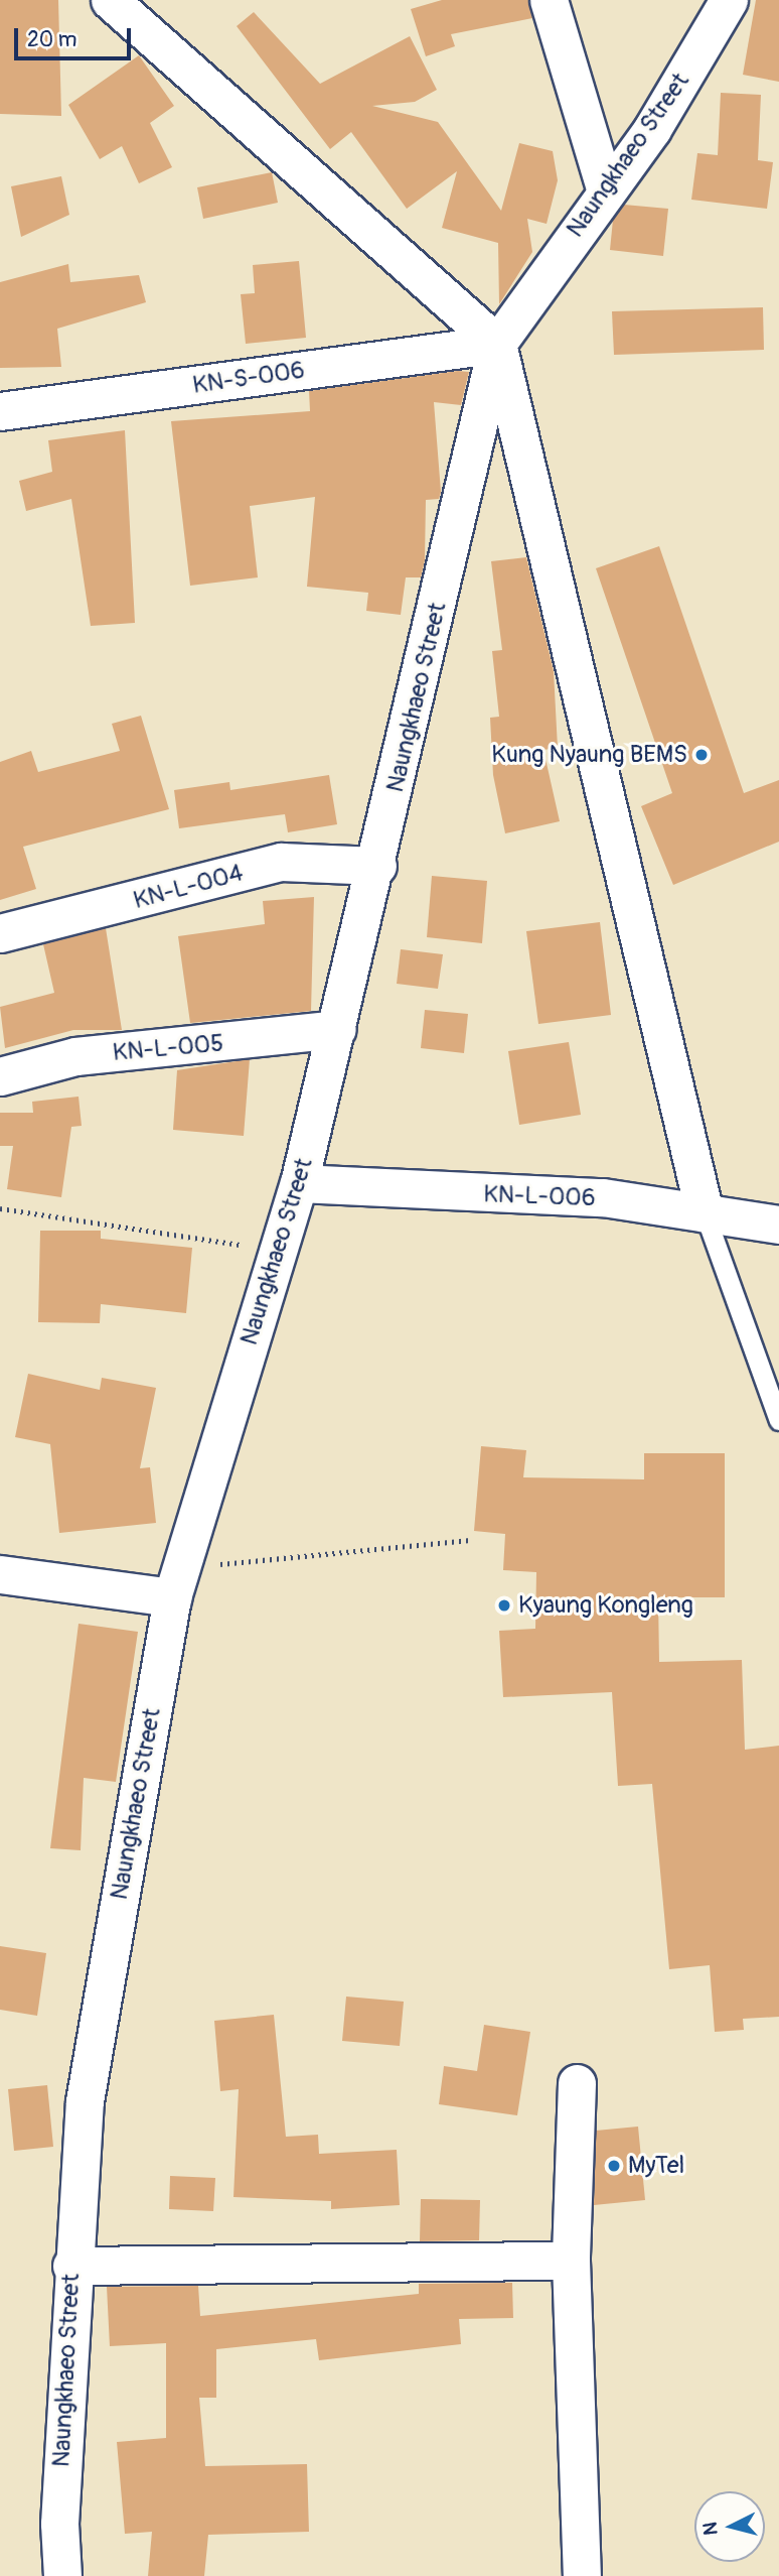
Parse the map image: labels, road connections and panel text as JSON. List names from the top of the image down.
{
  "streets": {
    "street": [
      "Naungkhaeo Street",
      "KN-S-006",
      "KN-L-004",
      "KN-L-005",
      "KN-L-006"
    ]
  },
  "crossings": [
    ["Naungkhaeo Street", "KN-S-006"],
    ["Naungkhaeo Street", "KN-L-004"],
    ["Naungkhaeo Street", "KN-L-005"],
    ["Naungkhaeo Street", "KN-L-006"]
  ],
  "places": ["Kung Nyaung BEMS", "Kyaung Kongleng", "MyTel"],
  "scale_bar": "20 m",
  "north": "left"
}
